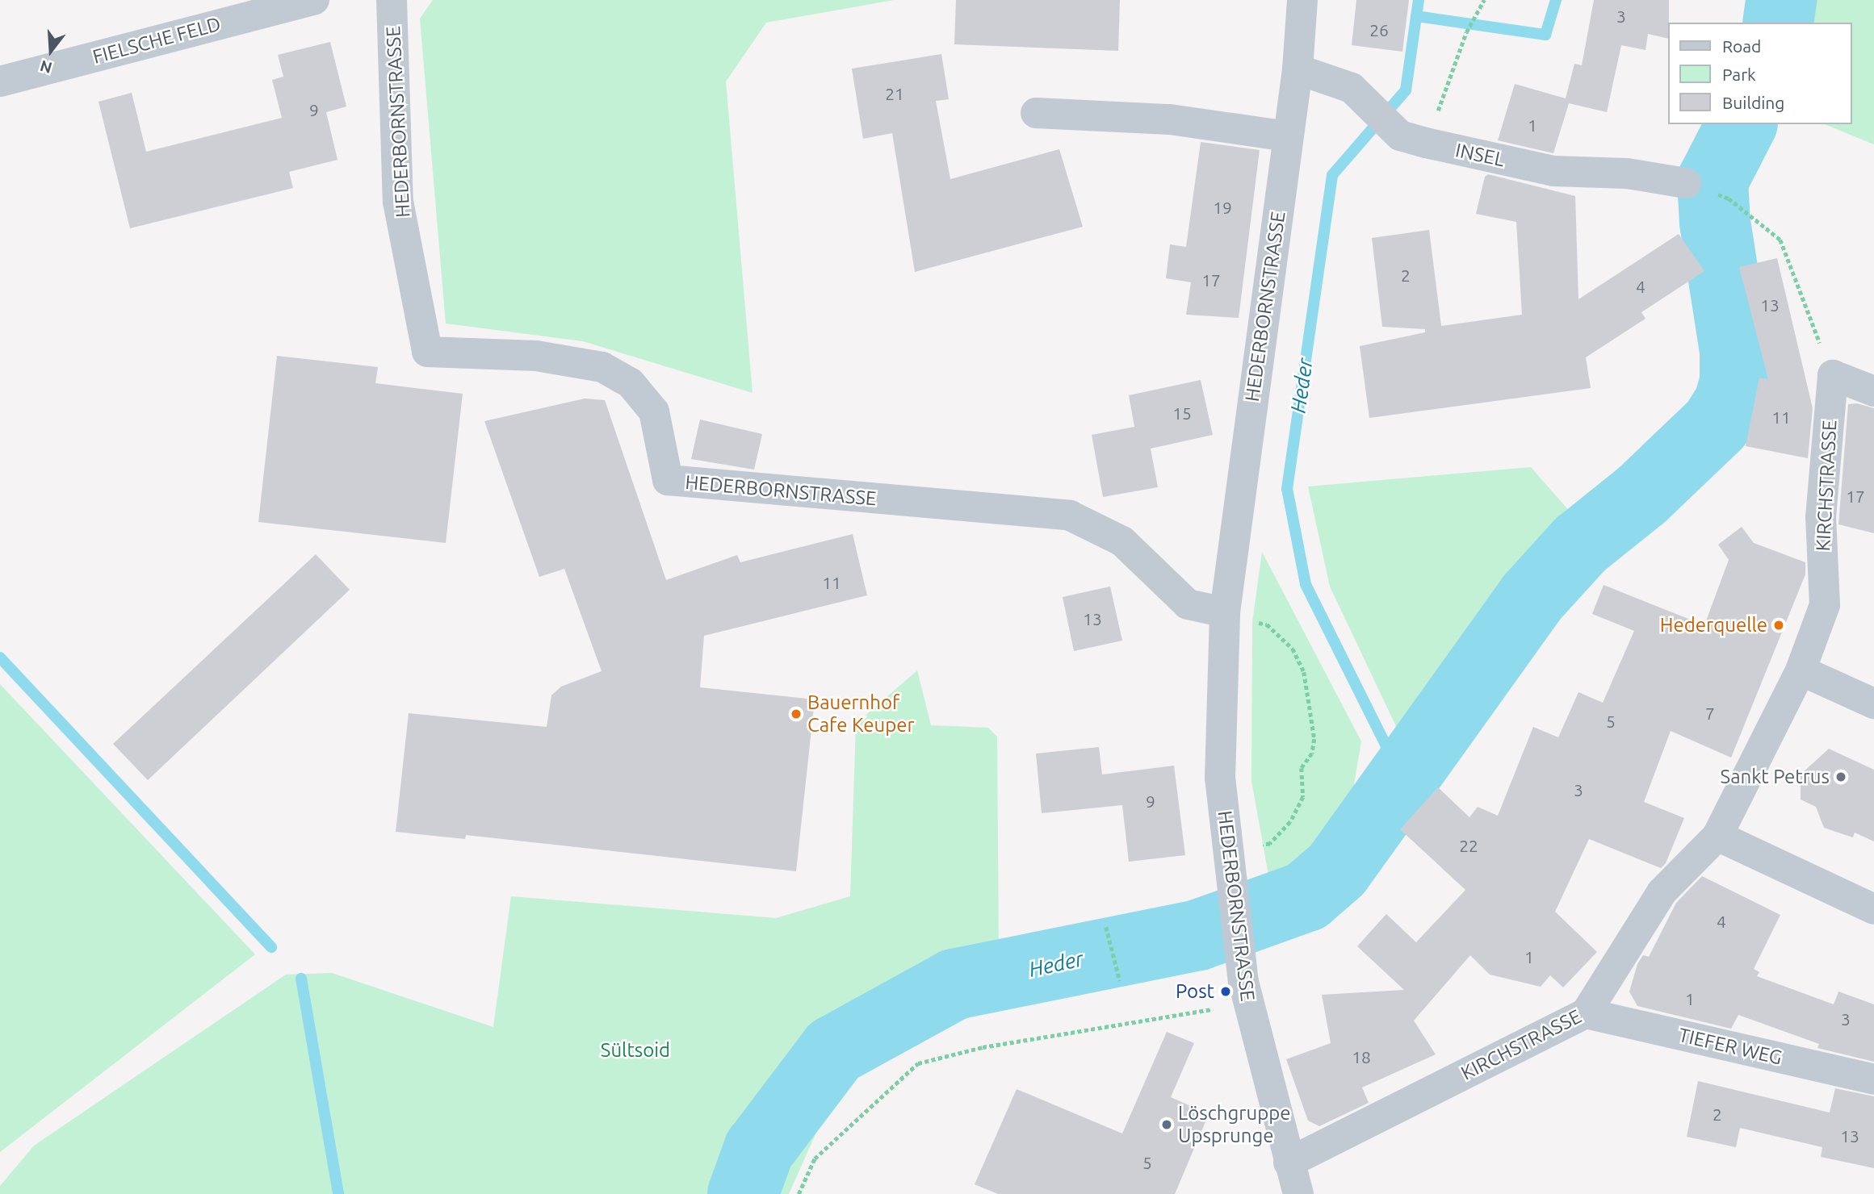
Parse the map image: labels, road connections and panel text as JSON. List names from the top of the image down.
{
  "streets": {
    "street": [
      "FIELSCHE FELD",
      "HEDERBORNSTRASSE",
      "INSEL",
      "KIRCHSTRASSE",
      "TIEFER WEG"
    ]
  },
  "crossings": [
    ["HEDERBORNSTRASSE", "KIRCHSTRASSE"],
    ["KIRCHSTRASSE", "TIEFER WEG"]
  ],
  "water": ["Heder"],
  "parks": ["Sültsoid"],
  "places": [
    "Hederquelle",
    "Bauernhof Cafe Keuper",
    "Sankt Petrus",
    "Post",
    "Löschgruppe Upsprunge"
  ],
  "house_numbers": [
    "3",
    "26",
    "21",
    "9",
    "1",
    "19",
    "2",
    "17",
    "4",
    "13",
    "15",
    "11",
    "17",
    "11",
    "13",
    "7",
    "5",
    "3",
    "9",
    "22",
    "4",
    "1",
    "1",
    "3",
    "18",
    "2",
    "13",
    "5"
  ],
  "legend": ["Road", "Park", "Building"],
  "north": "bottom"
}
